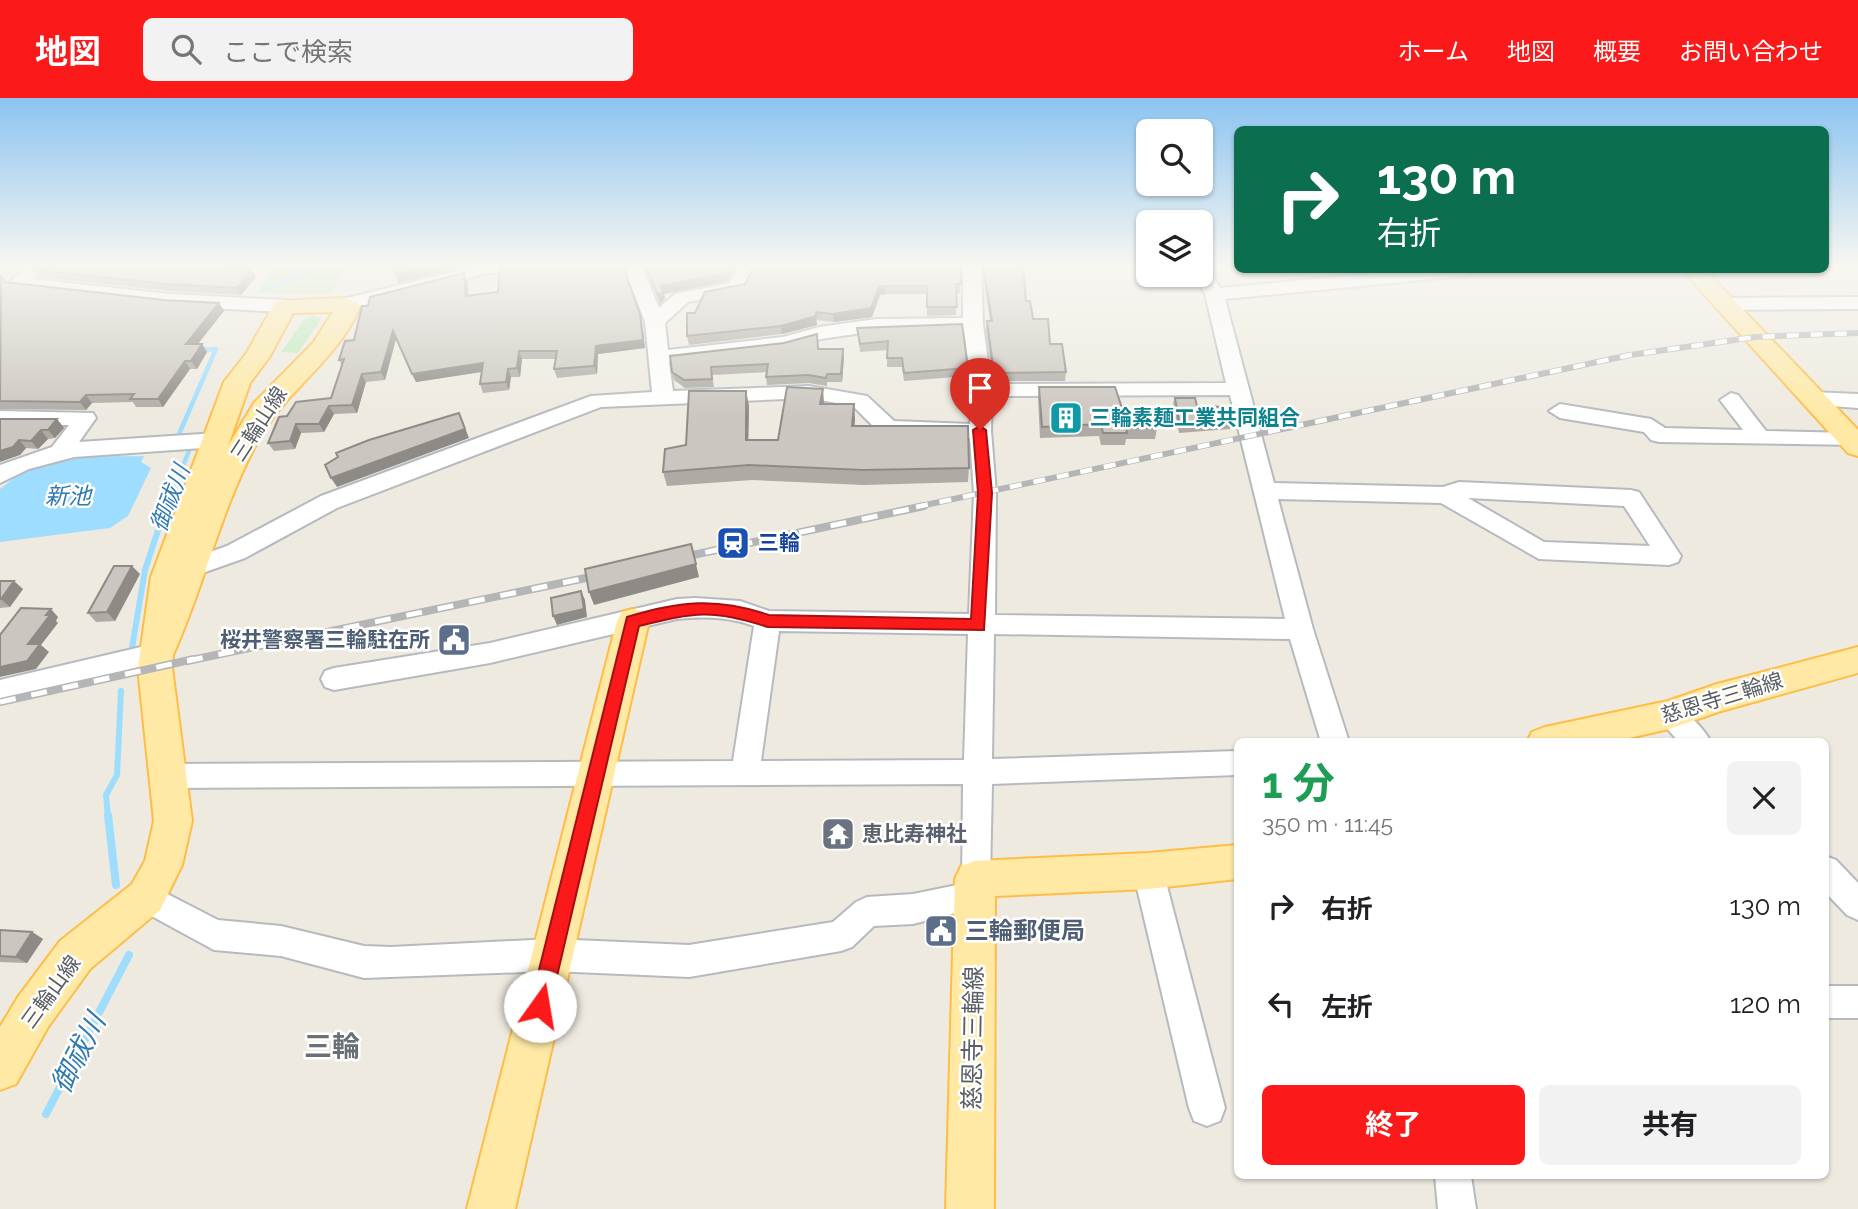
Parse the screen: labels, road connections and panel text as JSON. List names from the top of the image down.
{
  "streets": {
    "main road": ["三輪山線", "慈恩寺三輪線"]
  },
  "districts": ["三輪"],
  "water": ["新池", "御祓川"],
  "places": {
    "building": ["三輪素麺工業共同組合"],
    "station": ["三輪"],
    "public building": ["桜井警察署三輪駐在所", "三輪郵便局"],
    "temple": ["恵比寿神社"]
  },
  "page": {
    "header": "地図",
    "search": "ここで検索",
    "nav": [
      "ホーム",
      "地図",
      "概要",
      "お問い合わせ"
    ],
    "turn": ["130 m", "右折"],
    "heading": ["1 分", "350 m · 11:45"],
    "list": [
      {
        "name": "右折",
        "value": "130 m"
      },
      {
        "name": "左折",
        "value": "120 m"
      }
    ],
    "buttons": ["終了", "共有"]
  }
}
